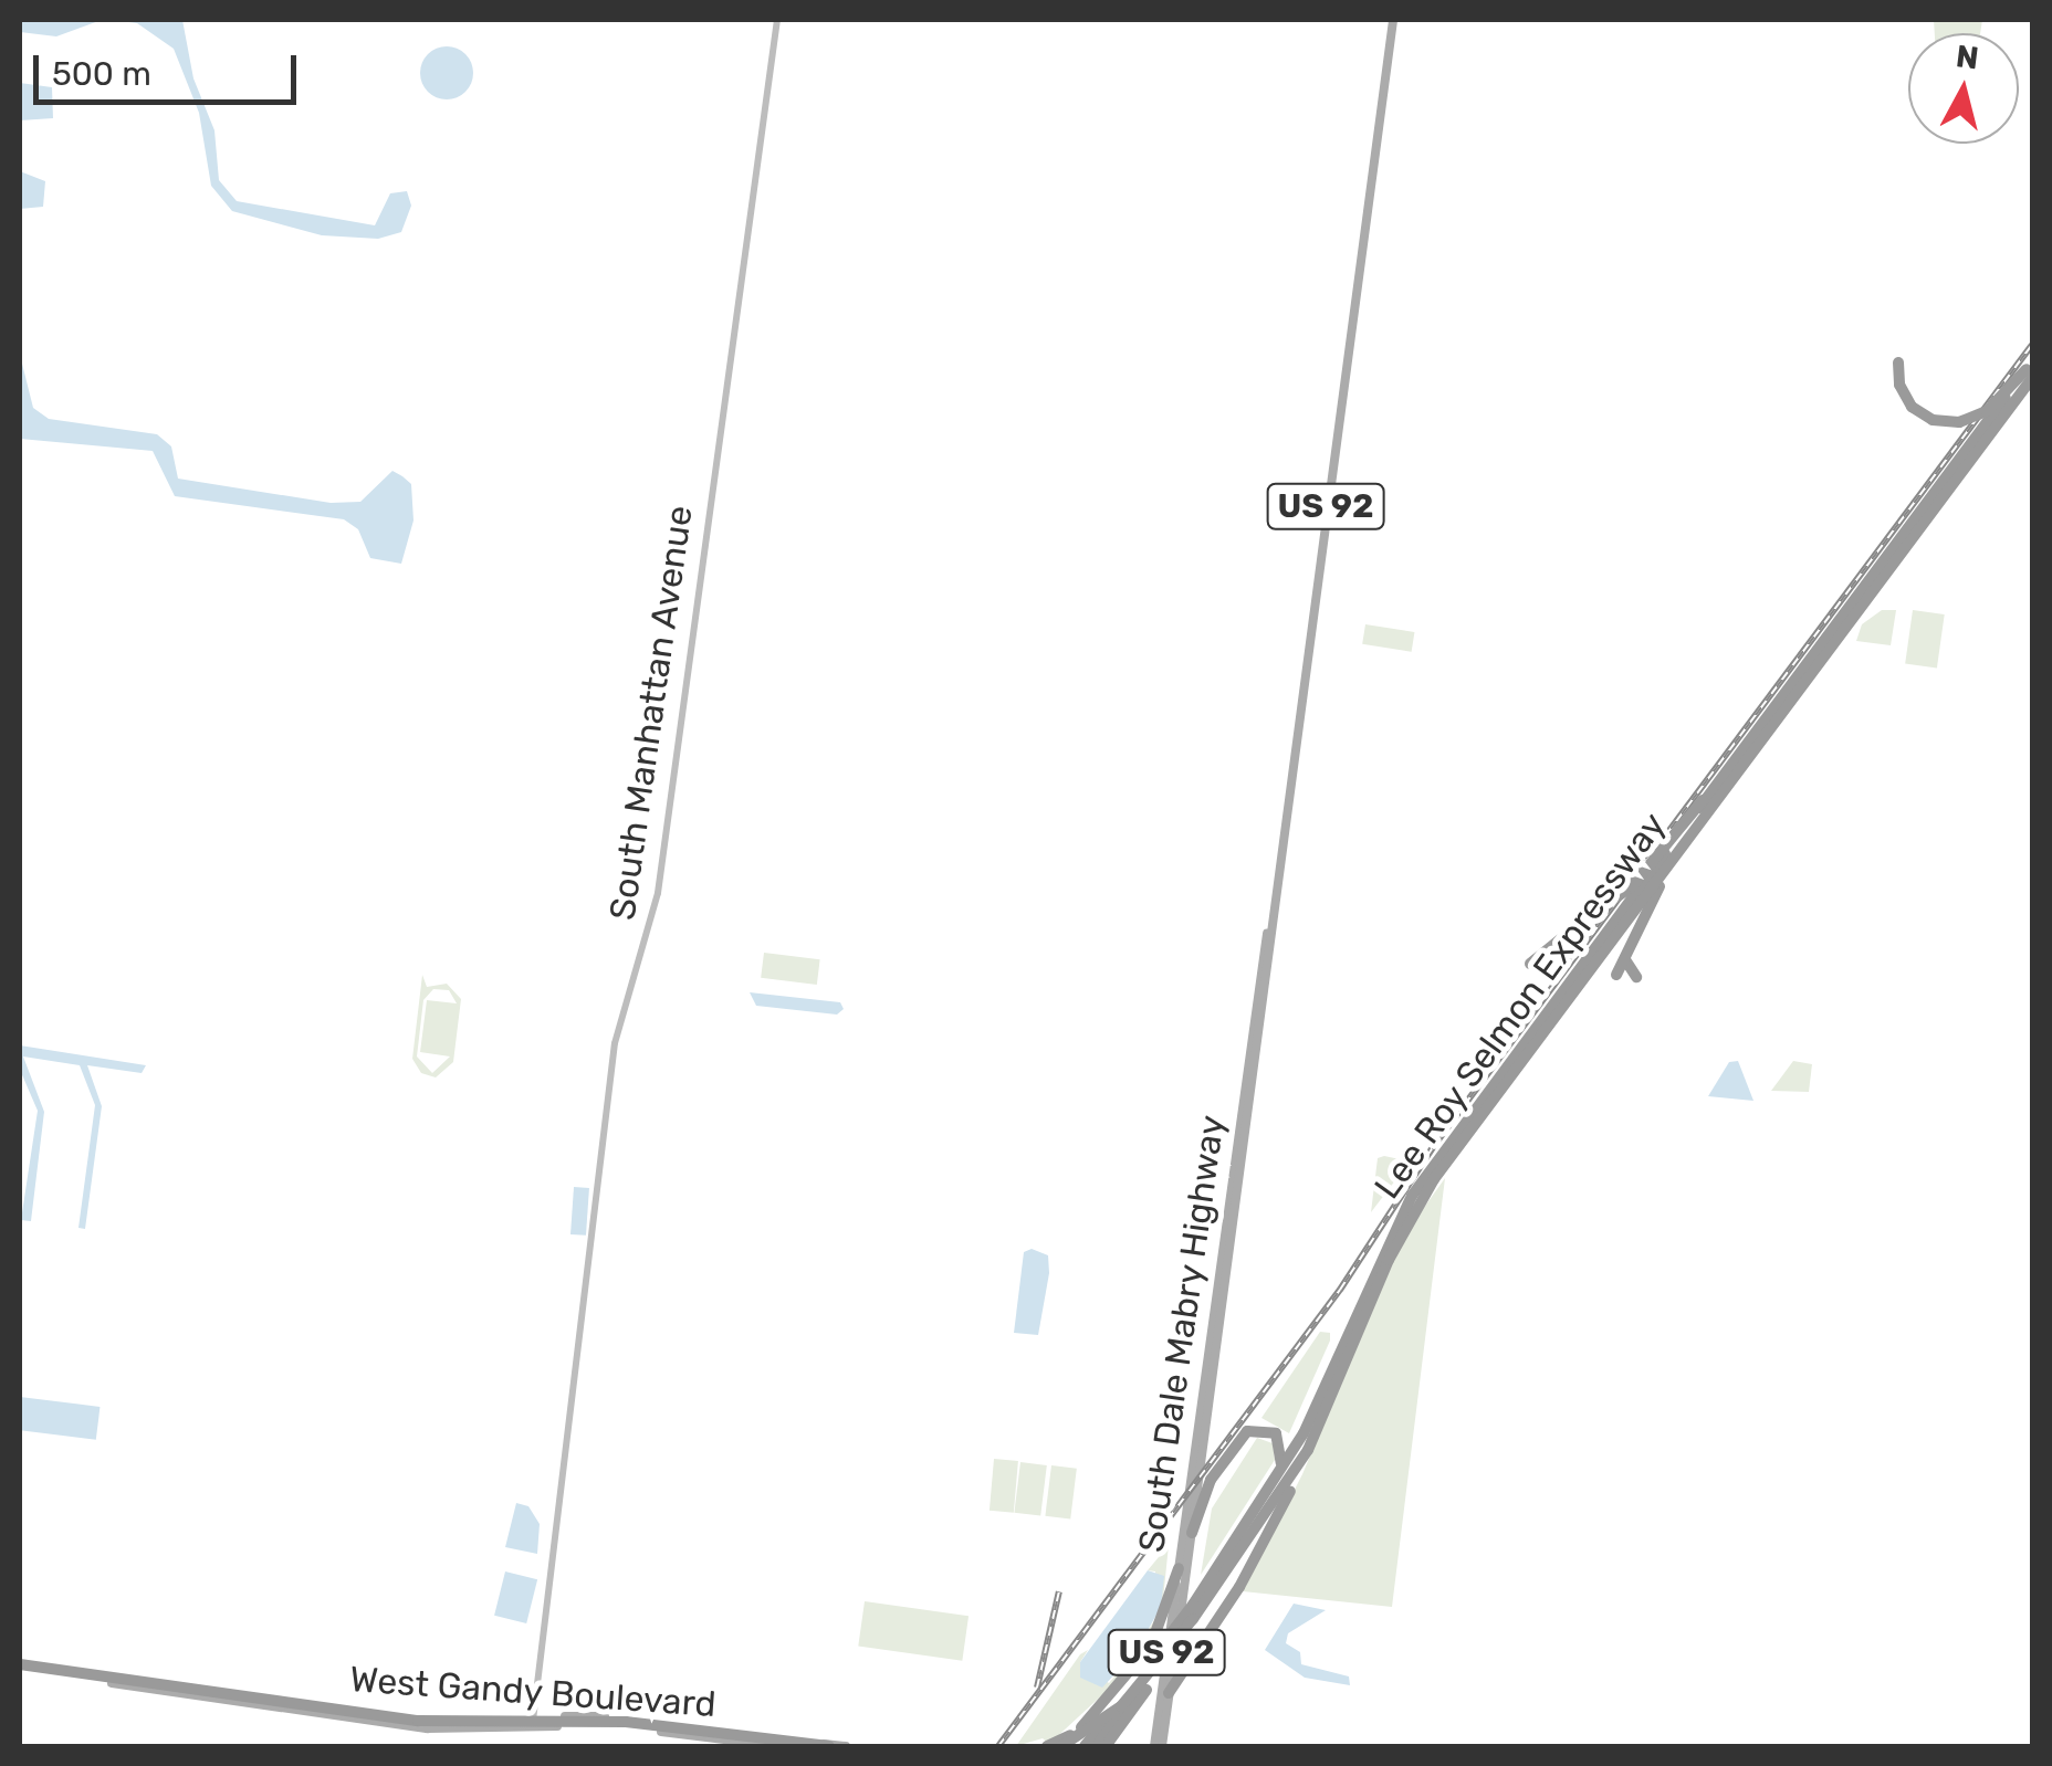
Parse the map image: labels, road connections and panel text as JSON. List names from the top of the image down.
{
  "streets": {
    "highway": ["Lee Roy Selmon Expressway"],
    "main road": [
      "US 92",
      "South Manhattan Avenue",
      "South Dale Mabry Highway",
      "West Gandy Boulevard"
    ]
  },
  "crossings": [
    ["South Manhattan Avenue", "West Gandy Boulevard"]
  ],
  "scale_bar": "500 m",
  "north": "top"
}
